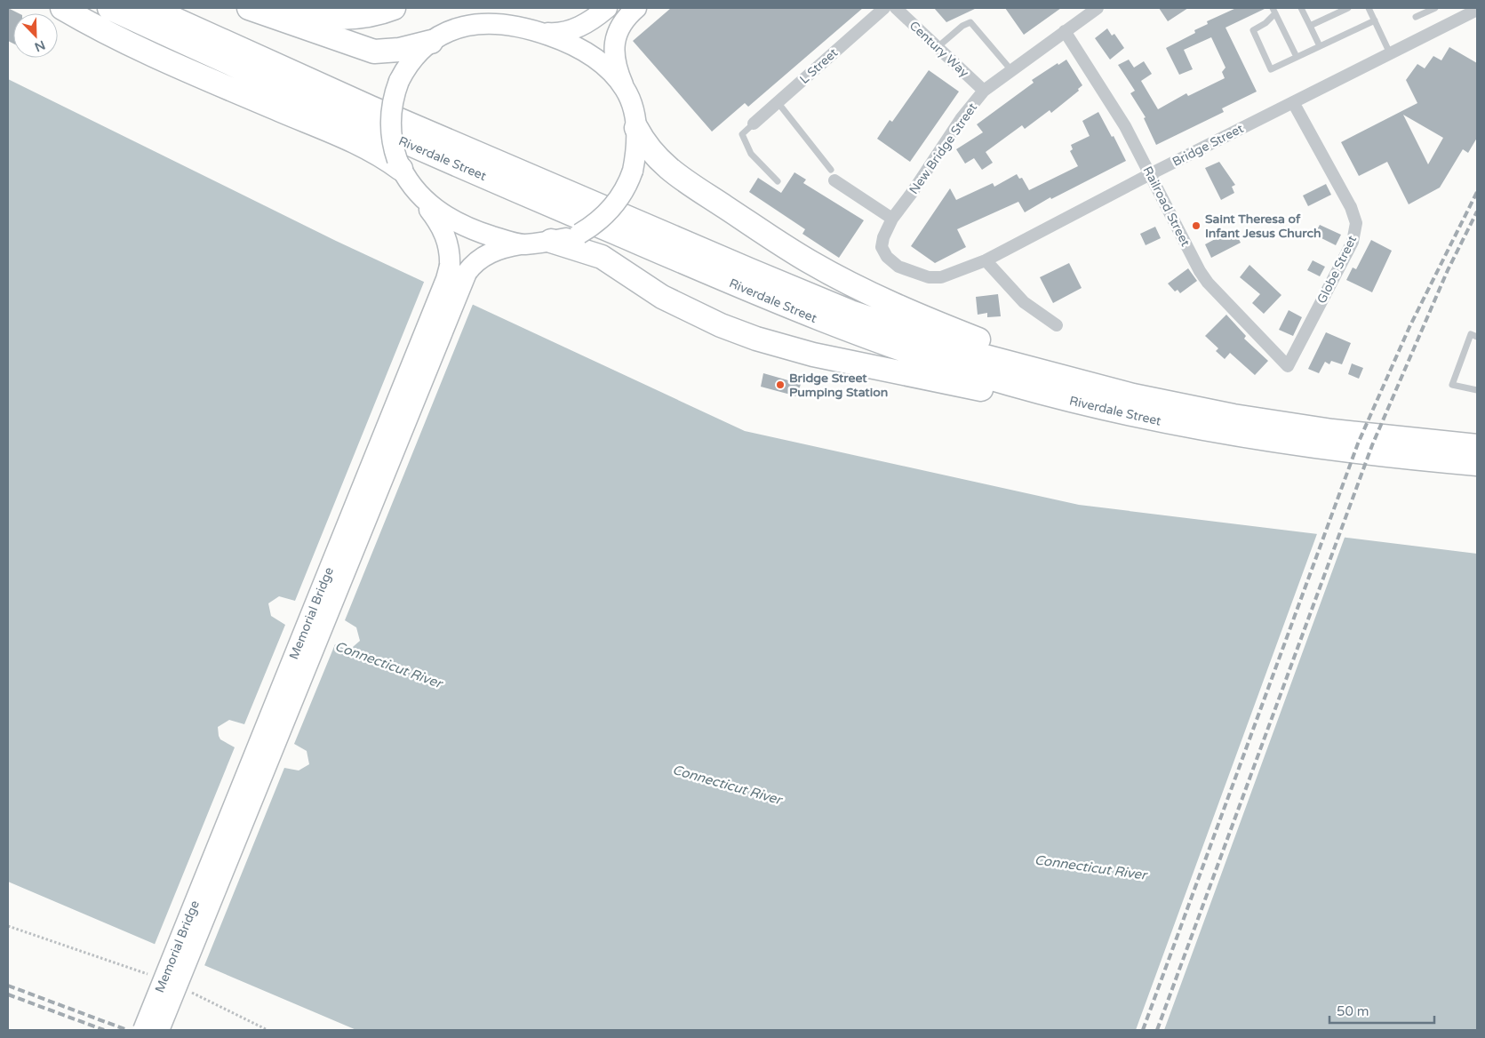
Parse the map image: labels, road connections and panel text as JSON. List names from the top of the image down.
{
  "streets": {
    "highway": ["Riverdale Street"],
    "main road": ["Memorial Bridge"],
    "street": [
      "Century Way",
      "L Street",
      "Bridge Street",
      "New Bridge Street",
      "Railroad Street",
      "Globe Street"
    ]
  },
  "crossings": [
    ["Century Way", "New Bridge Street"],
    ["Bridge Street", "New Bridge Street"],
    ["Bridge Street", "Railroad Street"],
    ["Bridge Street", "Globe Street"],
    ["New Bridge Street", "Railroad Street"],
    ["Railroad Street", "Globe Street"]
  ],
  "water": ["Connecticut River"],
  "places": ["Saint Theresa of Infant Jesus Church", "Bridge Street Pumping Station"],
  "scale_bar": "50 m",
  "north": "bottom right"
}
